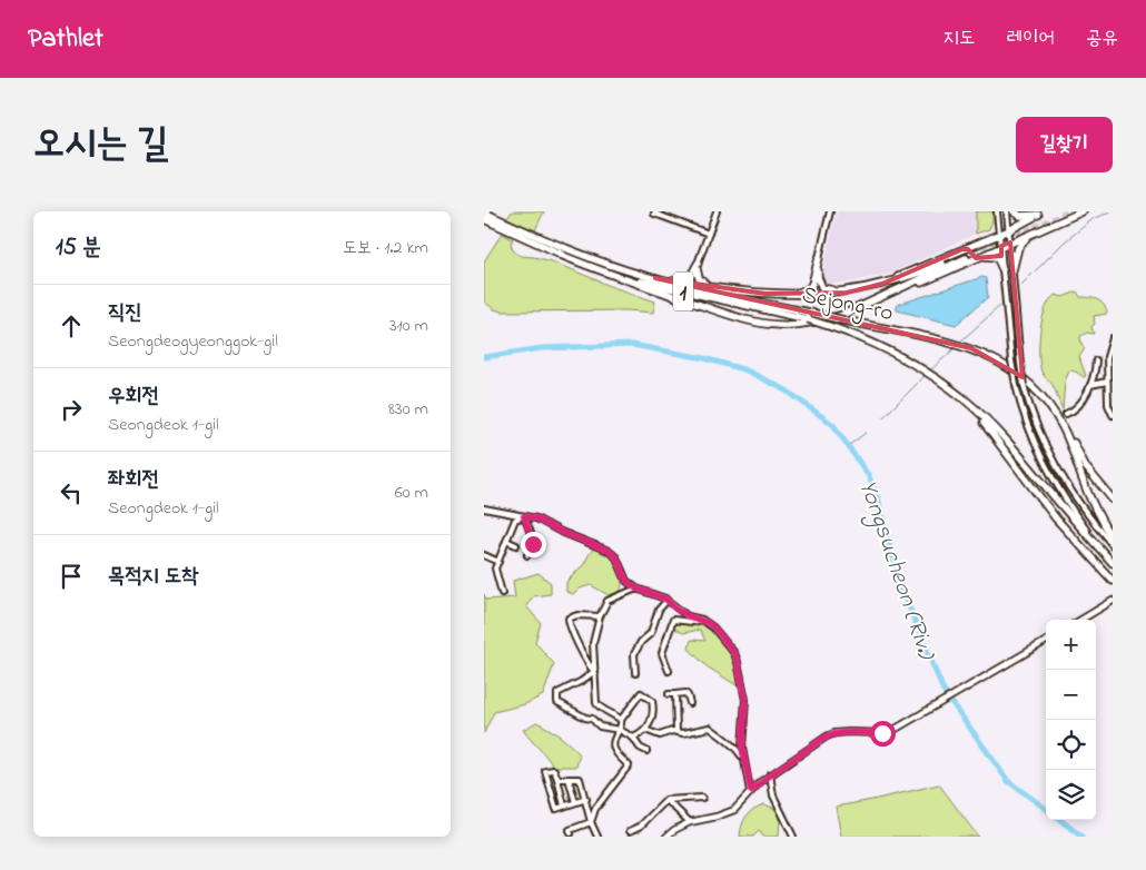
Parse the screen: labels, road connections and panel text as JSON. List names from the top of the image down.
{
  "streets": {
    "highway": ["1", "Sejong-ro"]
  },
  "water": ["Yongsucheon (Riv.)"],
  "page": {
    "header": "Pathlet",
    "nav": ["지도", "레이어", "공유"],
    "title": "오시는 길",
    "buttons": "길찾기",
    "heading": ["15 분", "도보 · 1.2 km"],
    "list": [
      ["직진", "Seongdeogyeonggok-gil", "310 m"],
      ["우회전", "Seongdeok 1-gil", "830 m"],
      ["좌회전", "Seongdeok 1-gil", "60 m"],
      "목적지 도착"
    ],
    "map_buttons": ["+", "−"]
  }
}
